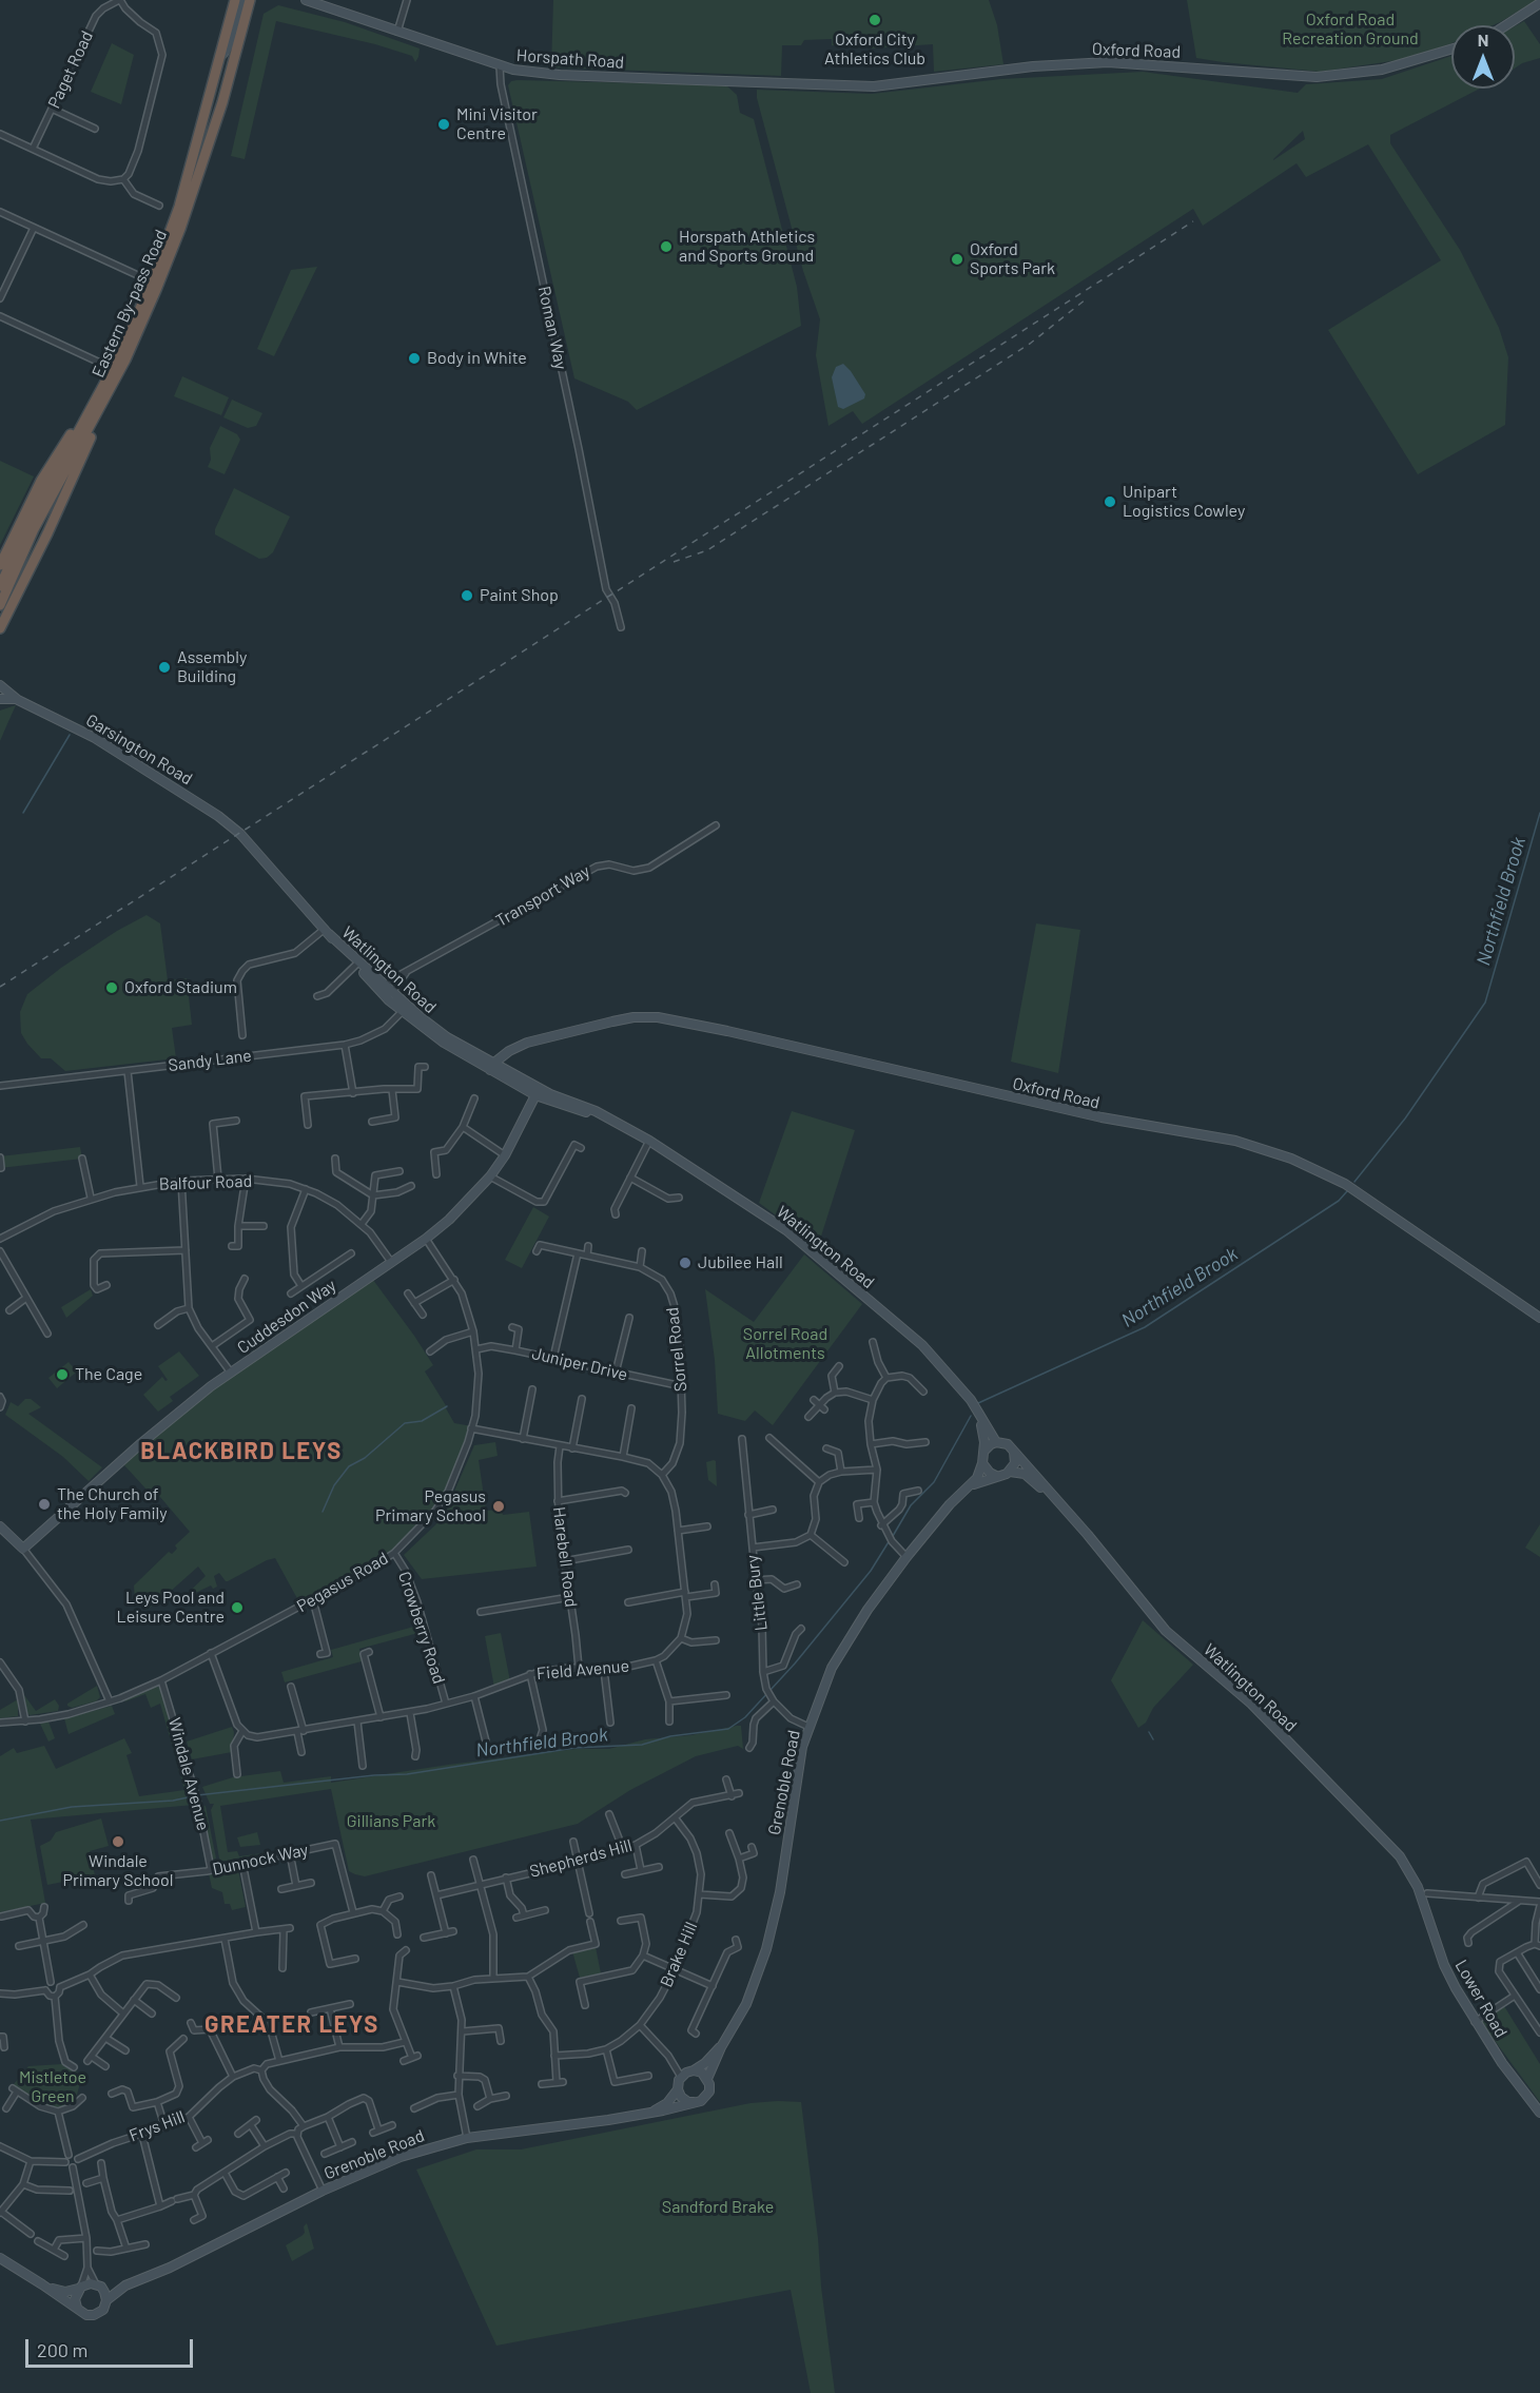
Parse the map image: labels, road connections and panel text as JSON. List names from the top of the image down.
{
  "streets": {
    "highway": ["Eastern By-pass Road"],
    "street": [
      "Oxford Road",
      "Horspath Road",
      "Paget Road",
      "Roman Way",
      "Garsington Road",
      "Transport Way",
      "Watlington Road",
      "Sandy Lane",
      "Balfour Road",
      "Cuddesdon Way",
      "Sorrel Road",
      "Juniper Drive",
      "Harebell Road",
      "Pegasus Road",
      "Little Bury",
      "Crowberry Road",
      "Field Avenue",
      "Windale Avenue",
      "Grenoble Road",
      "Shepherds Hill",
      "Dunnock Way",
      "Brake Hill",
      "Lower Road",
      "Frys Hill"
    ]
  },
  "crossings": [
    ["Oxford Road", "Horspath Road"],
    ["Oxford Road", "Watlington Road"],
    ["Horspath Road", "Roman Way"],
    ["Garsington Road", "Watlington Road"],
    ["Transport Way", "Watlington Road"],
    ["Watlington Road", "Sandy Lane"],
    ["Watlington Road", "Cuddesdon Way"],
    ["Watlington Road", "Grenoble Road"],
    ["Watlington Road", "Lower Road"],
    ["Balfour Road", "Cuddesdon Way"],
    ["Cuddesdon Way", "Pegasus Road"],
    ["Sorrel Road", "Juniper Drive"],
    ["Juniper Drive", "Pegasus Road"],
    ["Harebell Road", "Field Avenue"],
    ["Pegasus Road", "Crowberry Road"],
    ["Pegasus Road", "Windale Avenue"],
    ["Crowberry Road", "Field Avenue"],
    ["Windale Avenue", "Dunnock Way"],
    ["Shepherds Hill", "Brake Hill"]
  ],
  "districts": ["BLACKBIRD LEYS", "GREATER LEYS"],
  "water": ["Northfield Brook"],
  "parks": [
    "Oxford Road Recreation Ground",
    "Sorrel Road Allotments",
    "Gillians Park",
    "Mistletoe Green",
    "Sandford Brake"
  ],
  "places": [
    "Oxford City Athletics Club",
    "Mini Visitor Centre",
    "Horspath Athletics and Sports Ground",
    "Oxford Sports Park",
    "Body in White",
    "Unipart Logistics Cowley",
    "Paint Shop",
    "Assembly Building",
    "Oxford Stadium",
    "Jubilee Hall",
    "The Cage",
    "The Church of the Holy Family",
    "Pegasus Primary School",
    "Leys Pool and Leisure Centre",
    "Windale Primary School"
  ],
  "scale_bar": "200 m",
  "north": "top"
}
